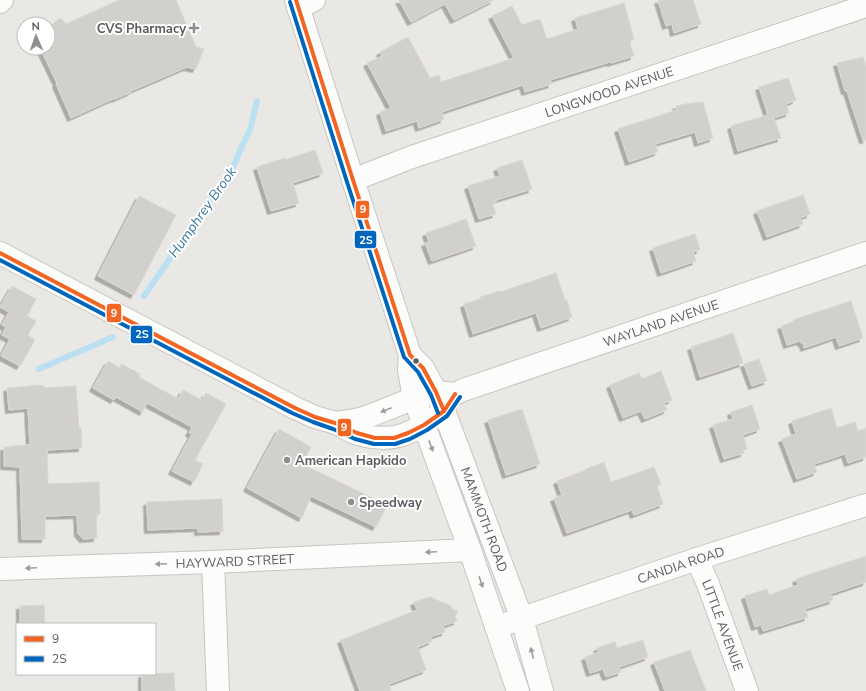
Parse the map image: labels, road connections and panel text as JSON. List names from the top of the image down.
{
  "streets": {
    "main road": [
      "LONGWOOD AVENUE",
      "WAYLAND AVENUE",
      "MAMMOTH ROAD",
      "HAYWARD STREET",
      "CANDIA ROAD",
      "LITTLE AVENUE"
    ]
  },
  "crossings": [
    ["LONGWOOD AVENUE", "MAMMOTH ROAD"],
    ["WAYLAND AVENUE", "MAMMOTH ROAD"],
    ["MAMMOTH ROAD", "HAYWARD STREET"],
    ["MAMMOTH ROAD", "CANDIA ROAD"],
    ["CANDIA ROAD", "LITTLE AVENUE"]
  ],
  "water": ["Humphrey Brook"],
  "places": {
    "health": ["CVS Pharmacy"],
    "other": ["American Hapkido", "Speedway"]
  },
  "lines": ["transit line 9", "transit line 2S"],
  "legend": ["9", "2S"],
  "north": "top"
}
